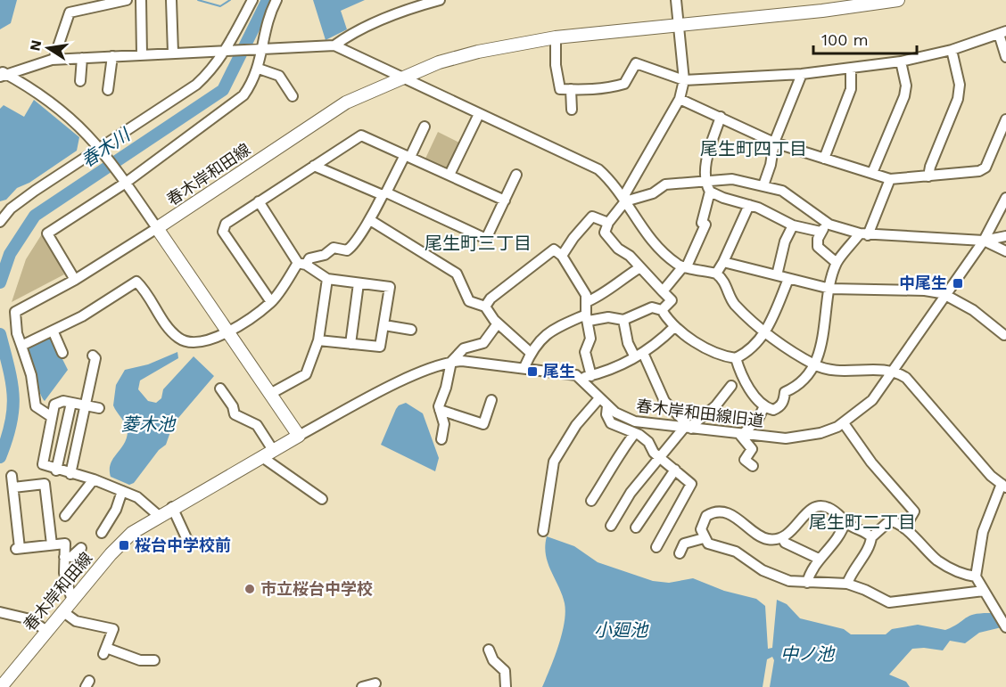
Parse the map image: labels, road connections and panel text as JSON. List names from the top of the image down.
{
  "streets": {
    "main road": ["春木岸和田線"],
    "street": ["春木岸和田線旧道"]
  },
  "crossings": [
    ["春木岸和田線", "春木岸和田線旧道"]
  ],
  "districts": ["尾生町四丁目", "尾生町三丁目", "尾生町二丁目"],
  "water": [
    "春木川",
    "菱木池",
    "小廻池",
    "中ノ池"
  ],
  "places": {
    "transit": ["中尾生", "尾生", "桜台中学校前"],
    "other": ["市立桜台中学校"]
  },
  "scale_bar": "100 m",
  "north": "left"
}
